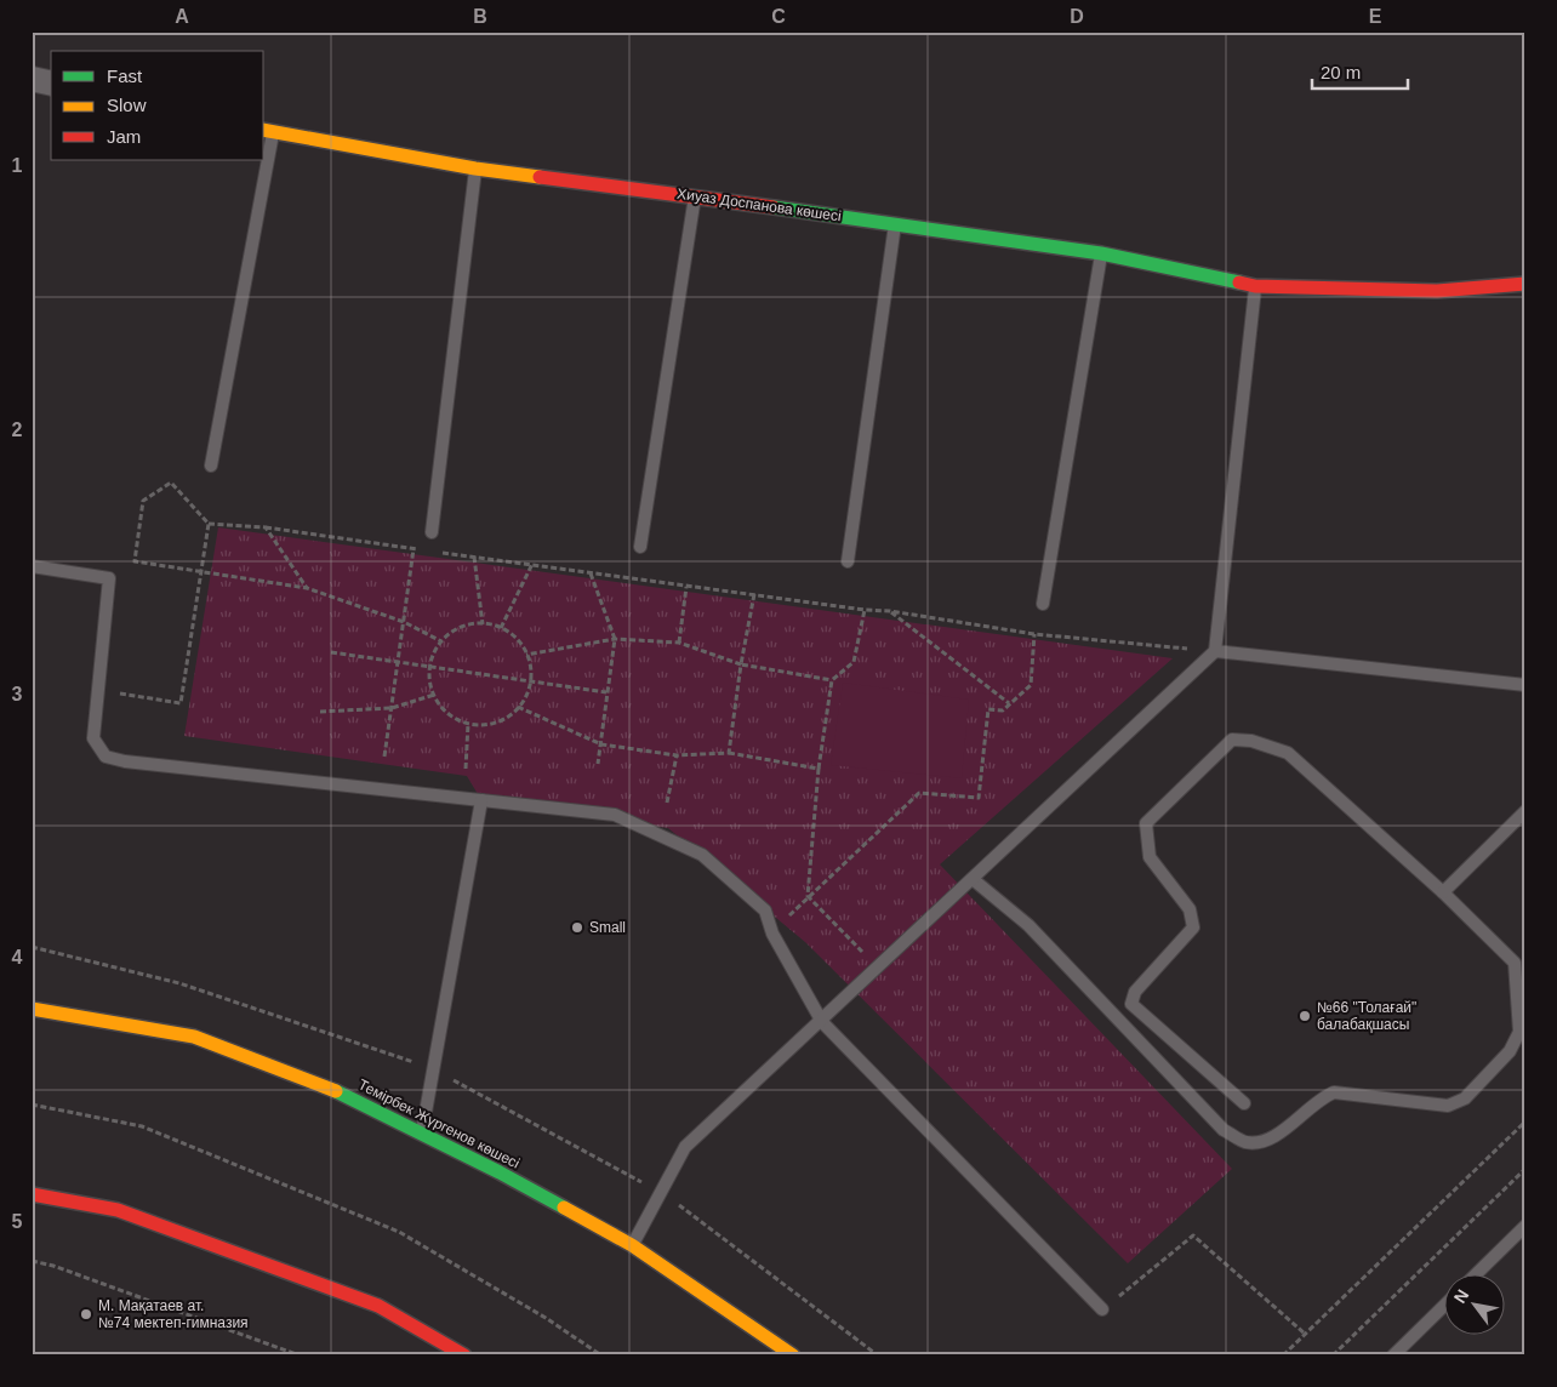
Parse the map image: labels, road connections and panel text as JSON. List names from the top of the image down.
{
  "streets": {
    "street": ["Хиуаз Доспанова көшесі", "Темірбек Жүргенов көшесі"]
  },
  "places": ["Small", "№66 \"Толағай\" балабақшасы", "М. Мақатаев ат. №74 мектеп-гимназия"],
  "legend": ["Fast", "Slow", "Jam"],
  "scale_bar": "20 m",
  "north": "top left",
  "grid": {
    "columns": [
      "A",
      "B",
      "C",
      "D",
      "E"
    ],
    "rows": [
      "1",
      "2",
      "3",
      "4",
      "5"
    ]
  }
}
